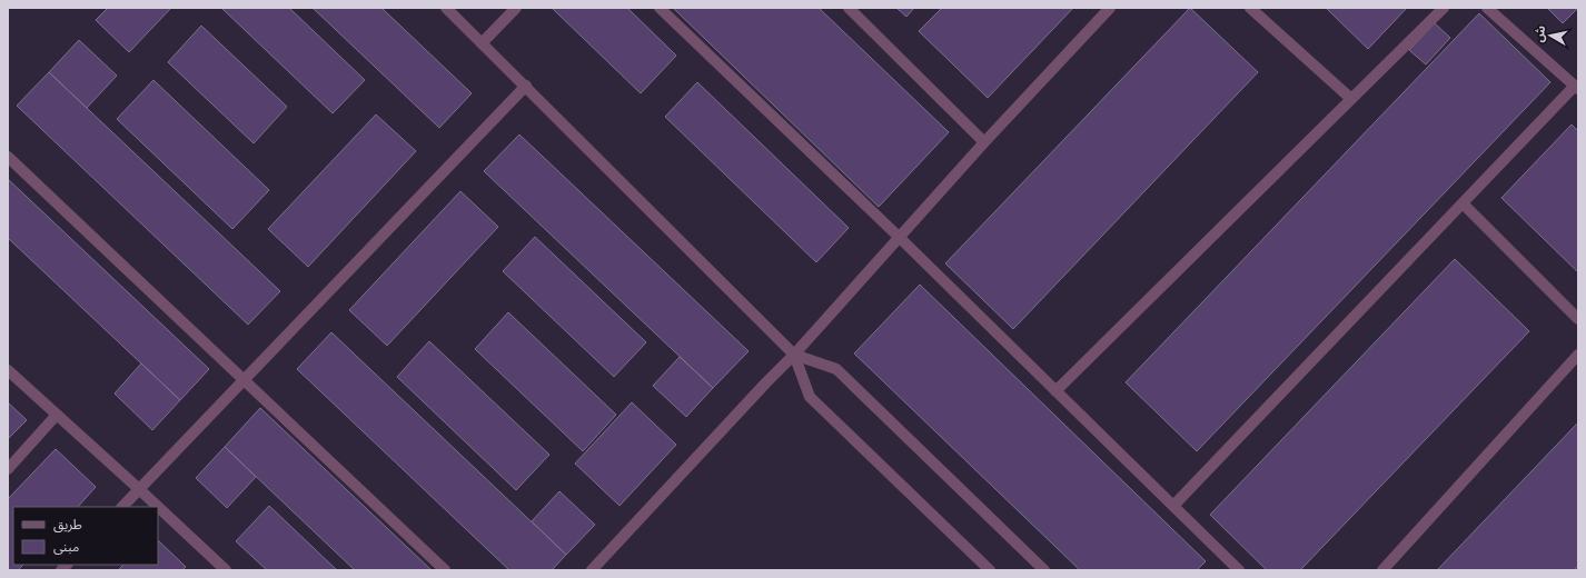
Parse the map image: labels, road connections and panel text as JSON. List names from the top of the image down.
{
  "legend": ["طريق", "مبنى"],
  "north": "left"
}
